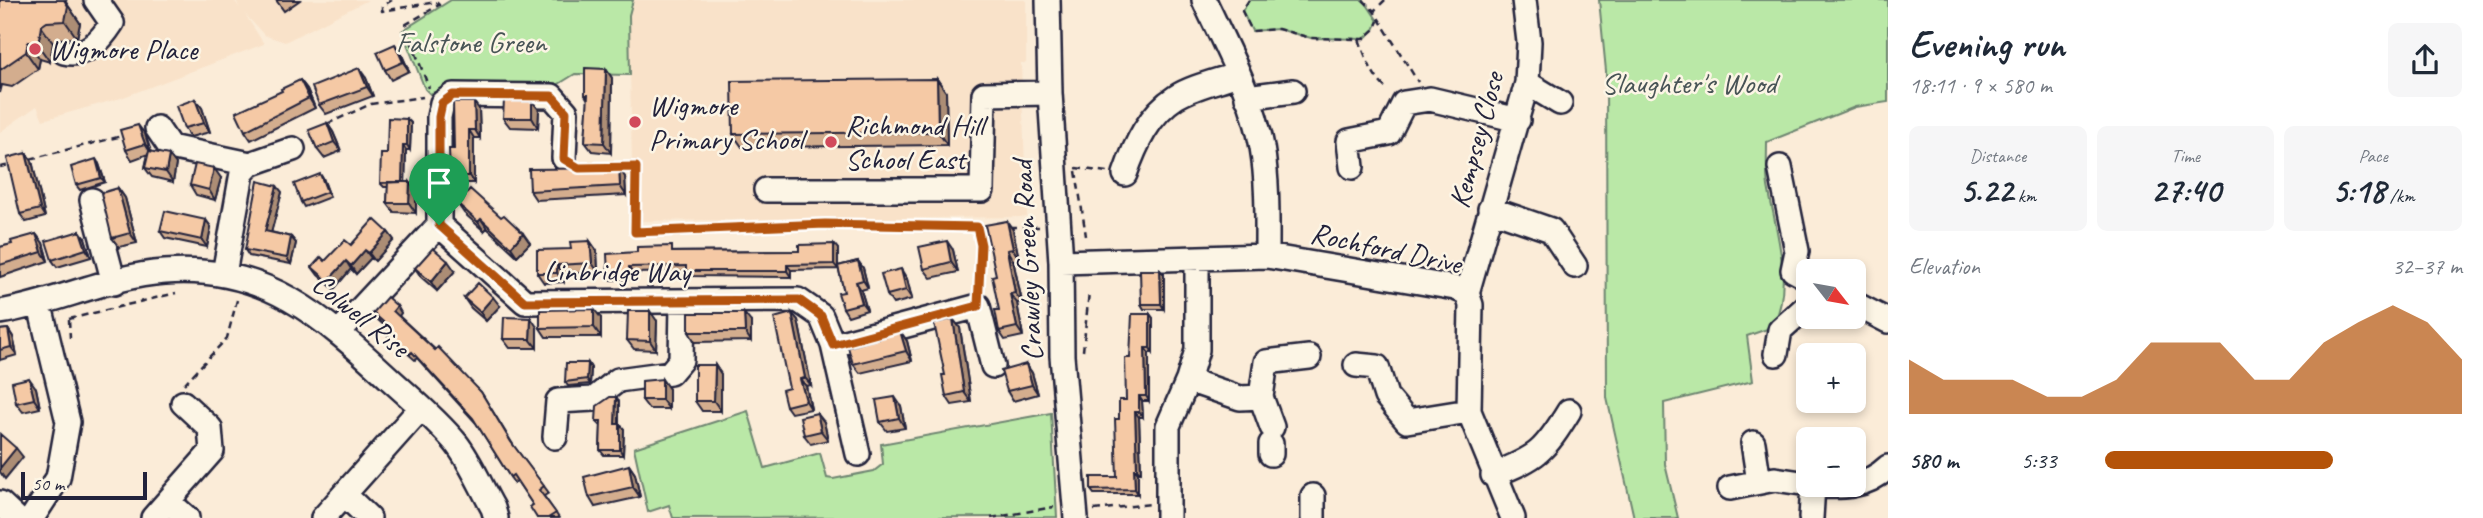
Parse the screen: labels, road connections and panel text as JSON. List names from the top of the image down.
{
  "streets": {
    "street": [
      "Kempsey Close",
      "Rochford Drive",
      "Crawley Green Road",
      "Linbridge Way",
      "Colwell Rise"
    ]
  },
  "crossings": [
    ["Kempsey Close", "Rochford Drive"],
    ["Rochford Drive", "Crawley Green Road"]
  ],
  "parks": ["Falstone Green", "Slaughter's Wood"],
  "places": ["Wigmore Place", "Wigmore Primary School", "Richmond Hill School East"],
  "scale_bar": "50 m",
  "north": "bottom right",
  "page": {
    "heading": ["Evening run", "18:11 · 9 × 580 m"],
    "stats": [
      ["Distance", "5.22 km"],
      ["Time", "27:40"],
      ["Pace", "5:18 /km"]
    ],
    "chart": ["Elevation", "32–37 m"],
    "map_buttons": ["+", "−"],
    "list": [
      {
        "name": "580 m",
        "note": "5:33"
      }
    ],
    "scale": "50 m"
  }
}
